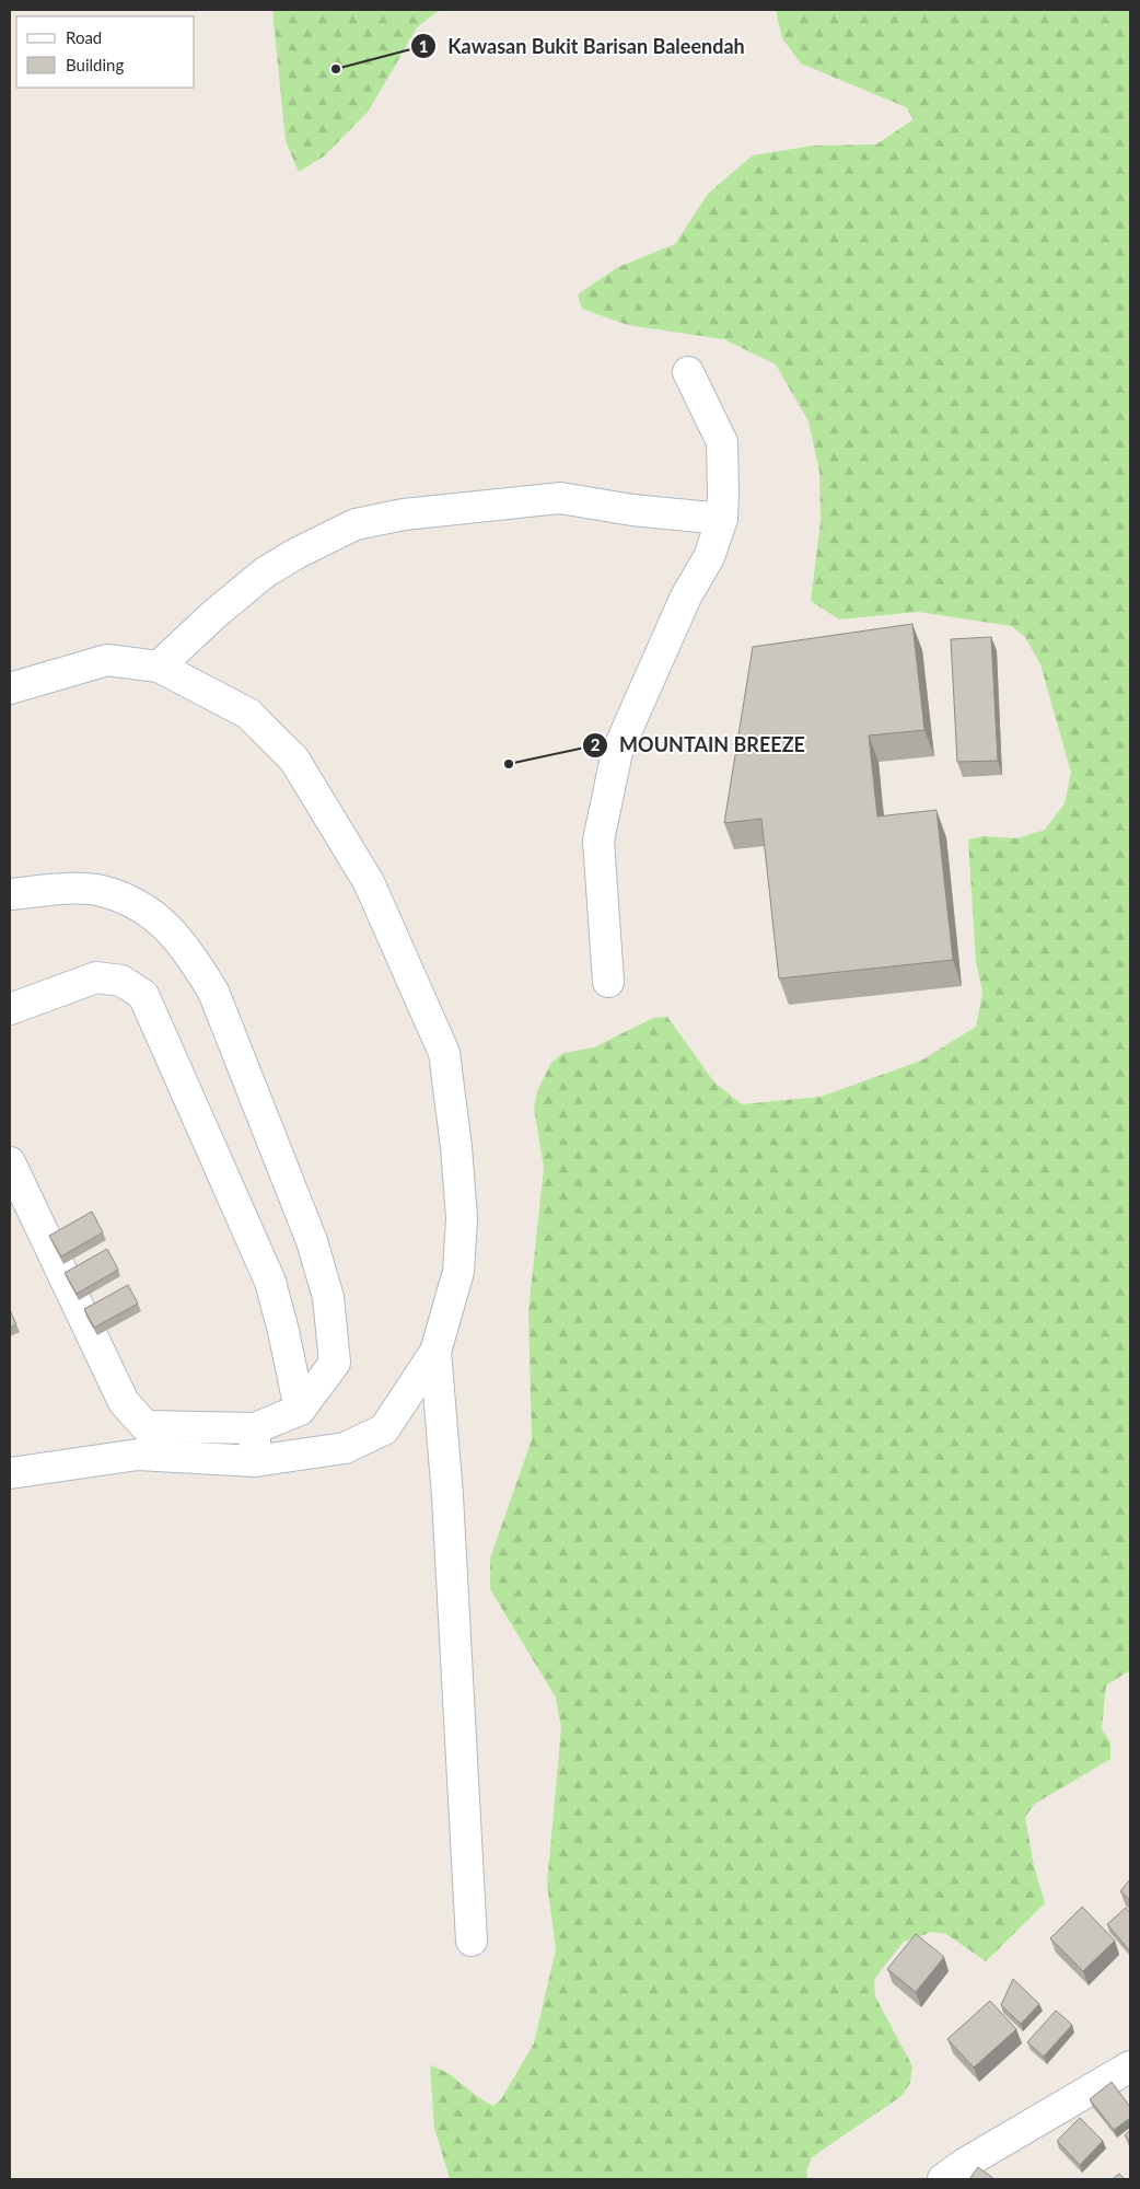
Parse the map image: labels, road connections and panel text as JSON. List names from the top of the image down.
{
  "places": ["Kawasan Bukit Barisan Baleendah", "MOUNTAIN BREEZE"],
  "legend": ["Road", "Building"]
}
